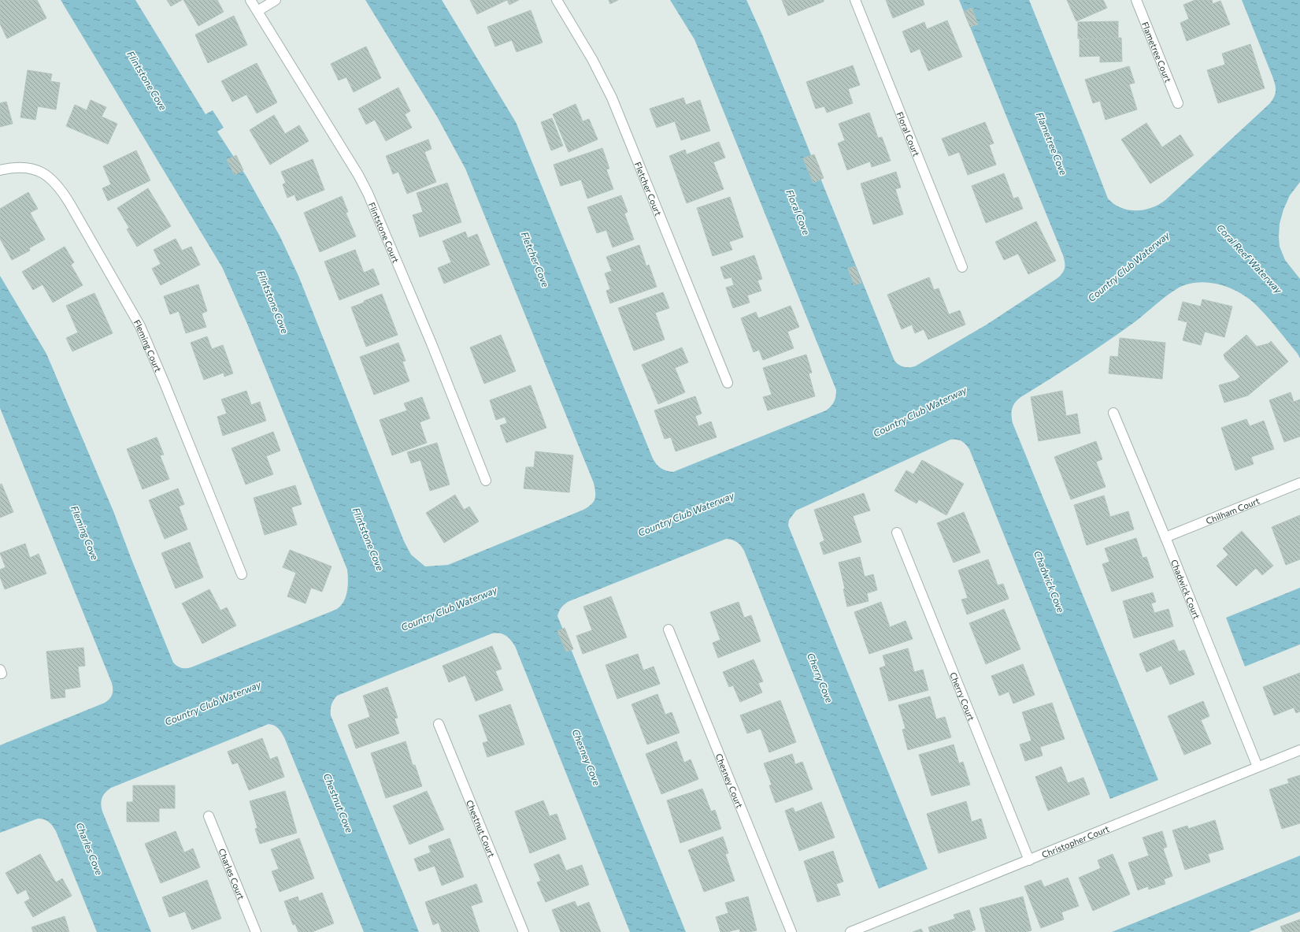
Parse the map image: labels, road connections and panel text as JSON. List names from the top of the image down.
{
  "streets": {
    "street": [
      "Flametree Court",
      "Floral Court",
      "Fletcher Court",
      "Flintstone Court",
      "Fleming Court",
      "Chilham Court",
      "Chadwick Court",
      "Cherry Court",
      "Chesney Court",
      "Chestnut Court",
      "Christopher Court",
      "Charles Court"
    ]
  },
  "crossings": [
    ["Chilham Court", "Chadwick Court"],
    ["Chadwick Court", "Christopher Court"],
    ["Cherry Court", "Christopher Court"]
  ],
  "water": [
    "Flintstone Cove",
    "Flametree Cove",
    "Floral Cove",
    "Coral Reef Waterway",
    "Fletcher Cove",
    "Country Club Waterway",
    "Fleming Cove",
    "Chadwick Cove",
    "Cherry Cove",
    "Chesney Cove",
    "Chestnut Cove",
    "Charles Cove"
  ]
}
